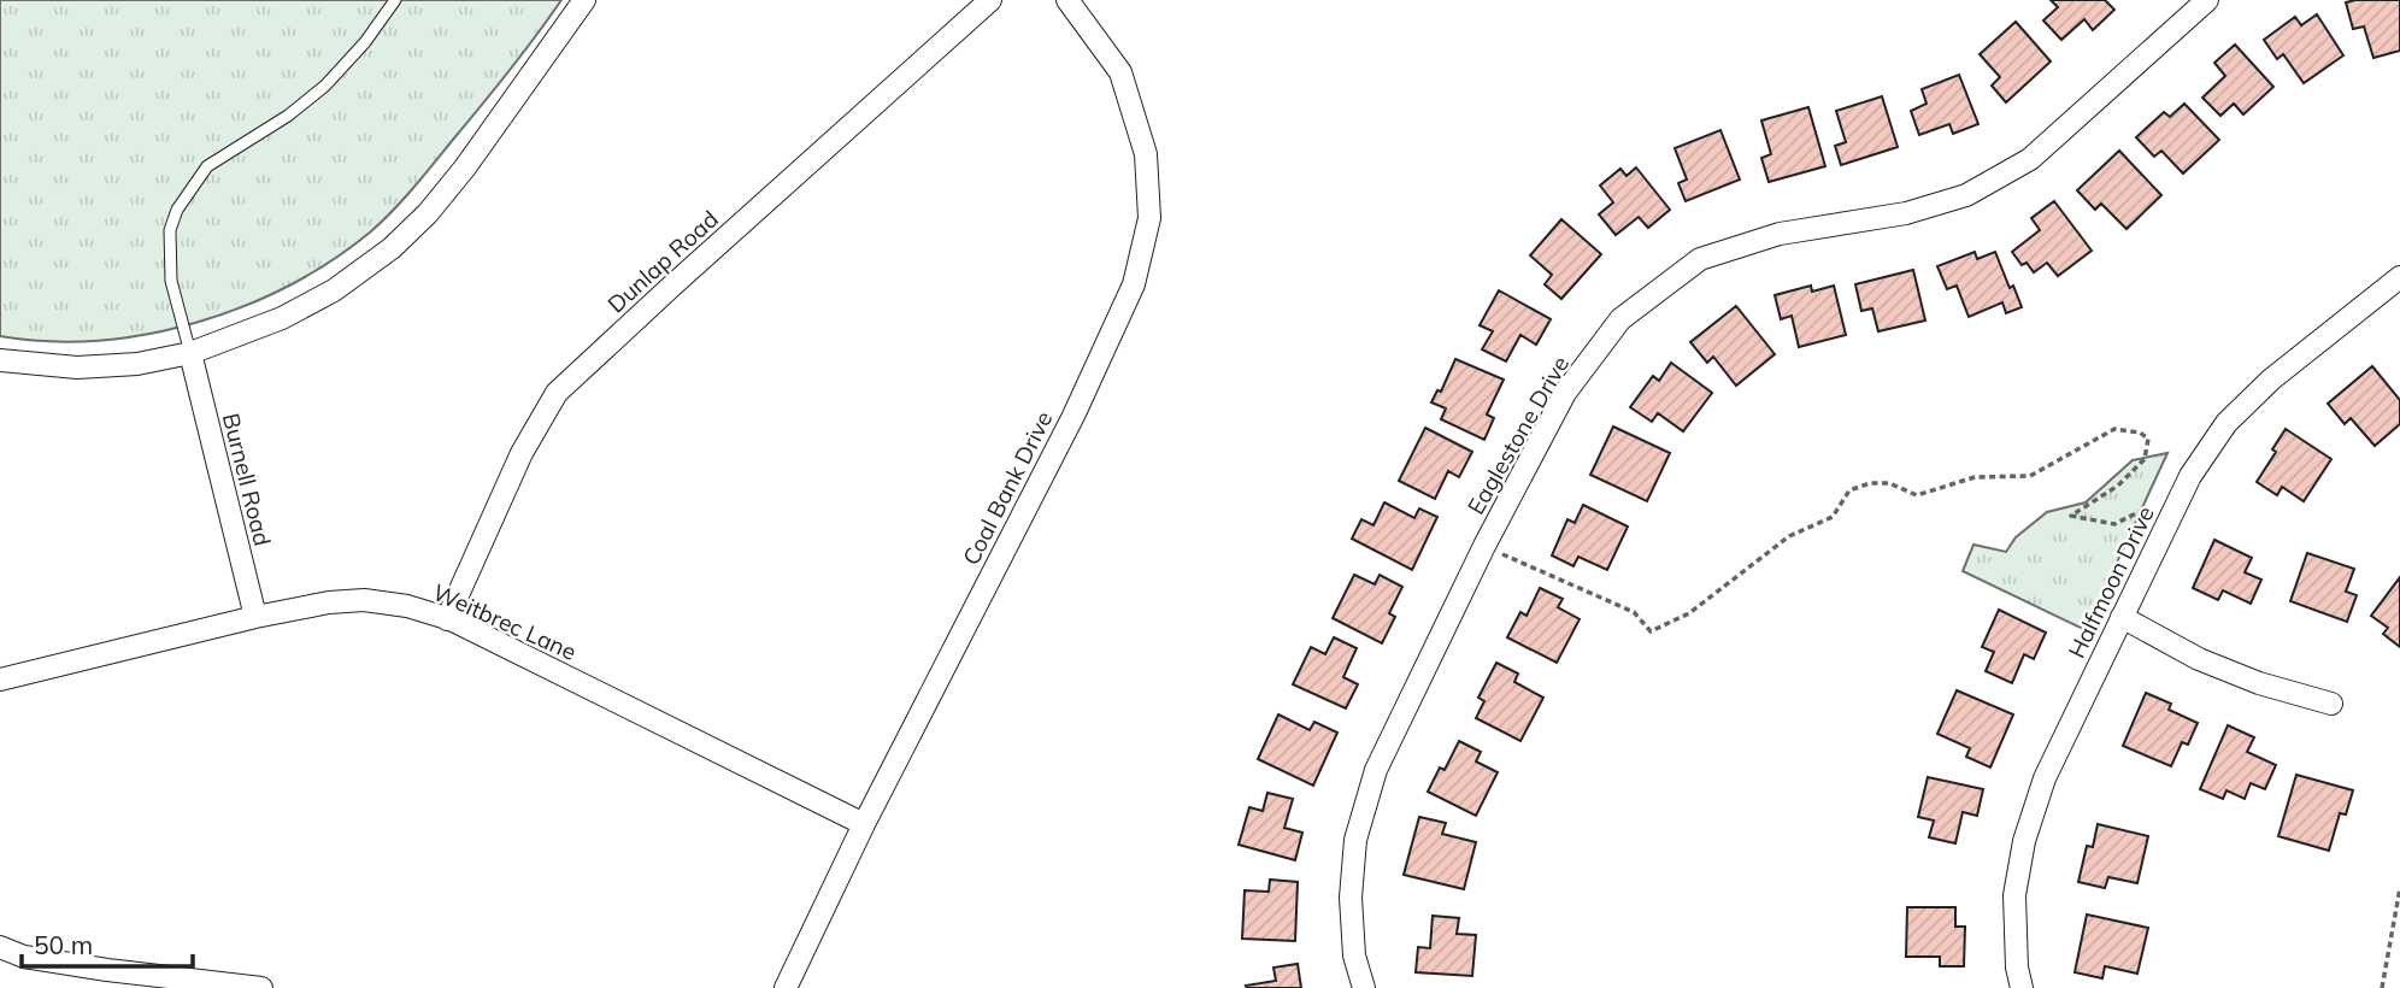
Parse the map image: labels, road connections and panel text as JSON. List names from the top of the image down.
{
  "streets": {
    "street": [
      "Dunlap Road",
      "Eaglestone Drive",
      "Burnell Road",
      "Coal Bank Drive",
      "Halfmoon Drive",
      "Weitbrec Lane"
    ]
  },
  "crossings": [
    ["Dunlap Road", "Weitbrec Lane"],
    ["Burnell Road", "Weitbrec Lane"],
    ["Coal Bank Drive", "Weitbrec Lane"]
  ],
  "scale_bar": "50 m"
}
